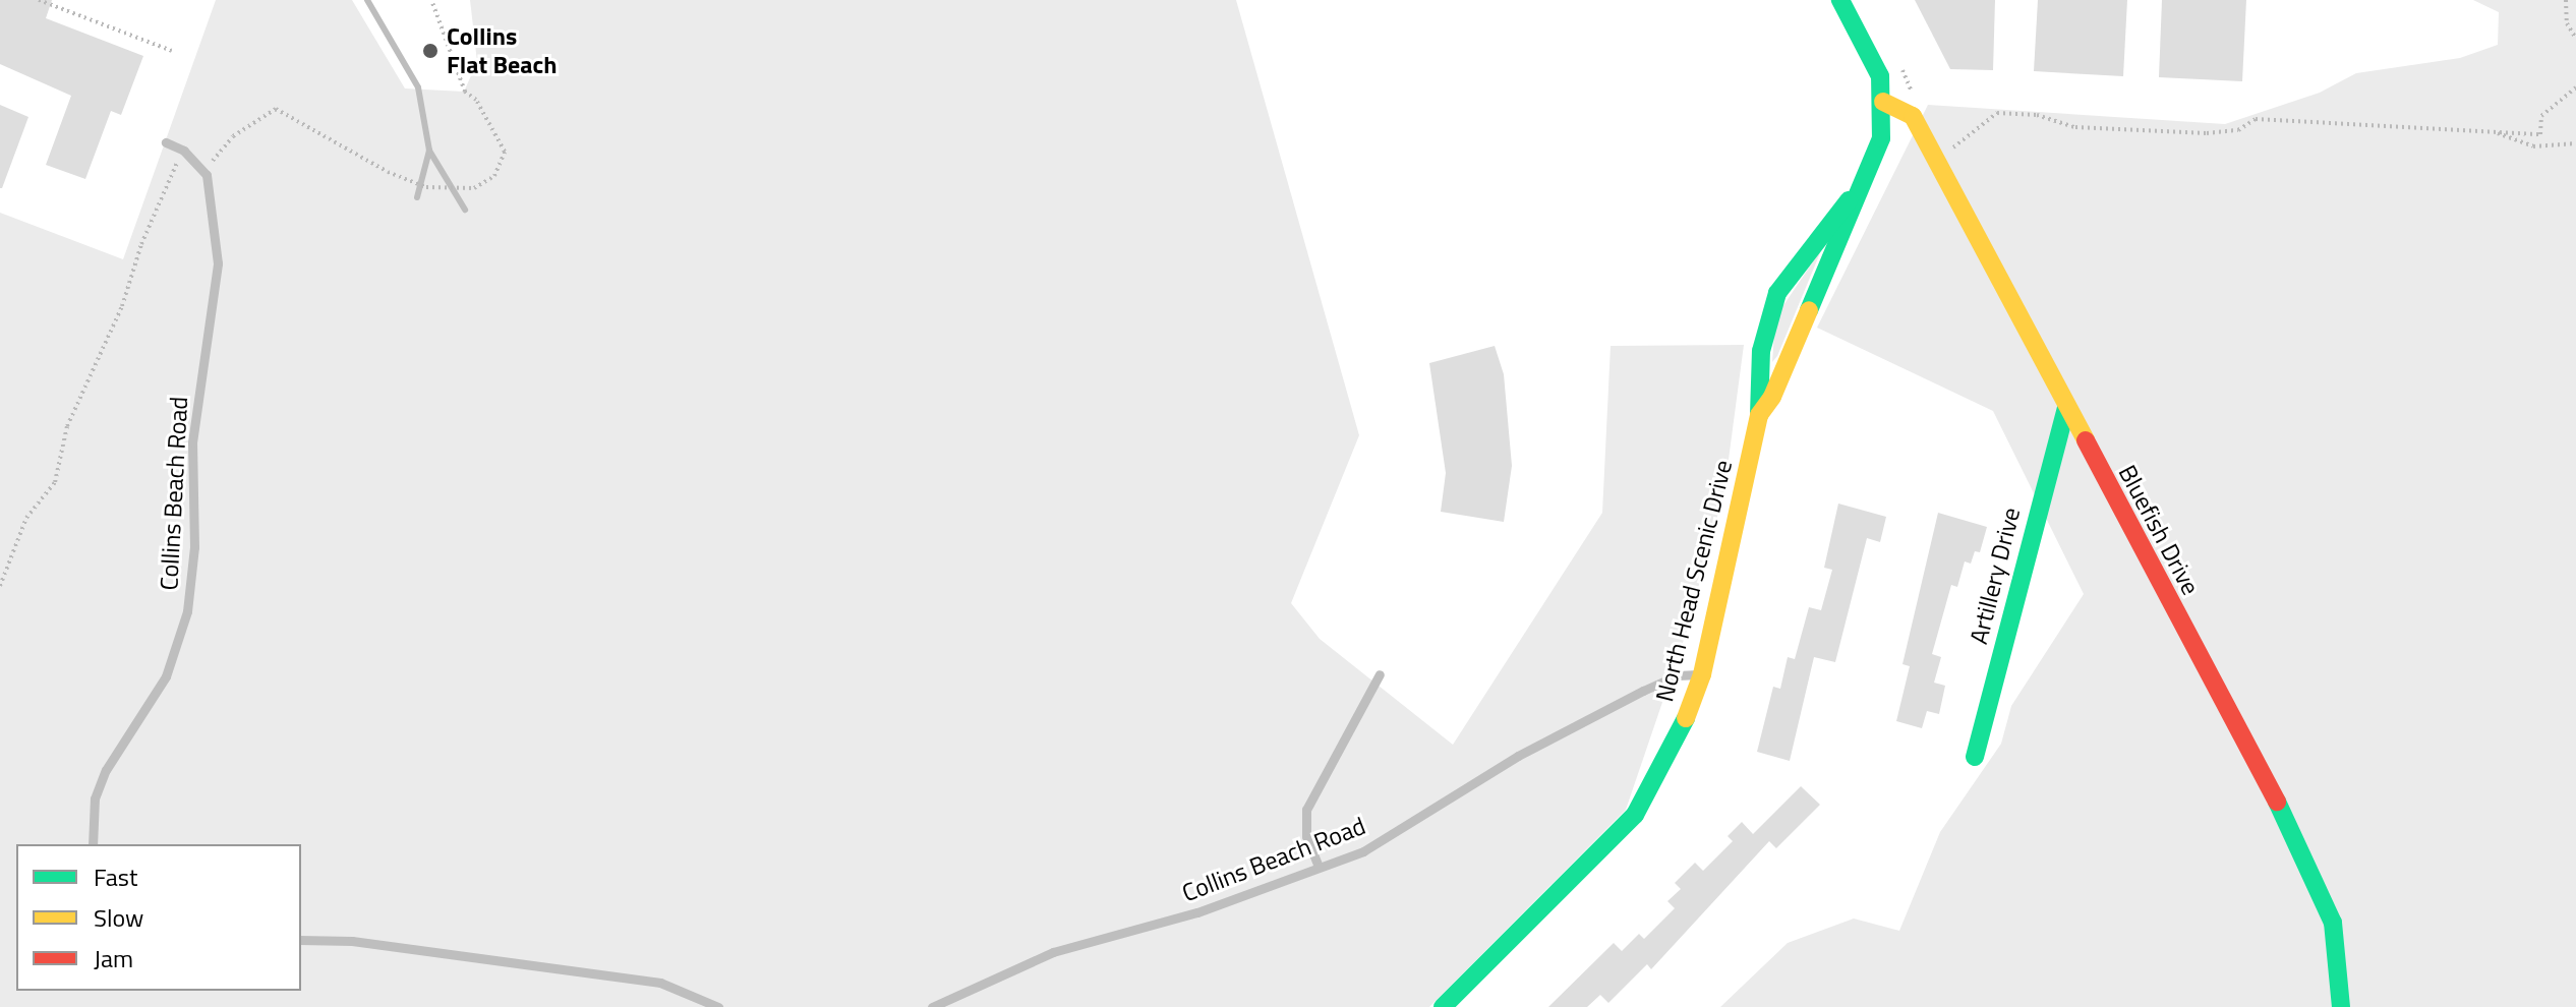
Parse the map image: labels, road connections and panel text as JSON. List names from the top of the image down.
{
  "streets": {
    "street": ["Bluefish Drive", "Artillery Drive", "North Head Scenic Drive"],
    "lane": ["Collins Beach Road"]
  },
  "crossings": [
    ["Collins Beach Road", "North Head Scenic Drive"],
    ["Bluefish Drive", "Artillery Drive"],
    ["Bluefish Drive", "North Head Scenic Drive"]
  ],
  "places": ["Collins Flat Beach"],
  "legend": ["Fast", "Slow", "Jam"]
}
